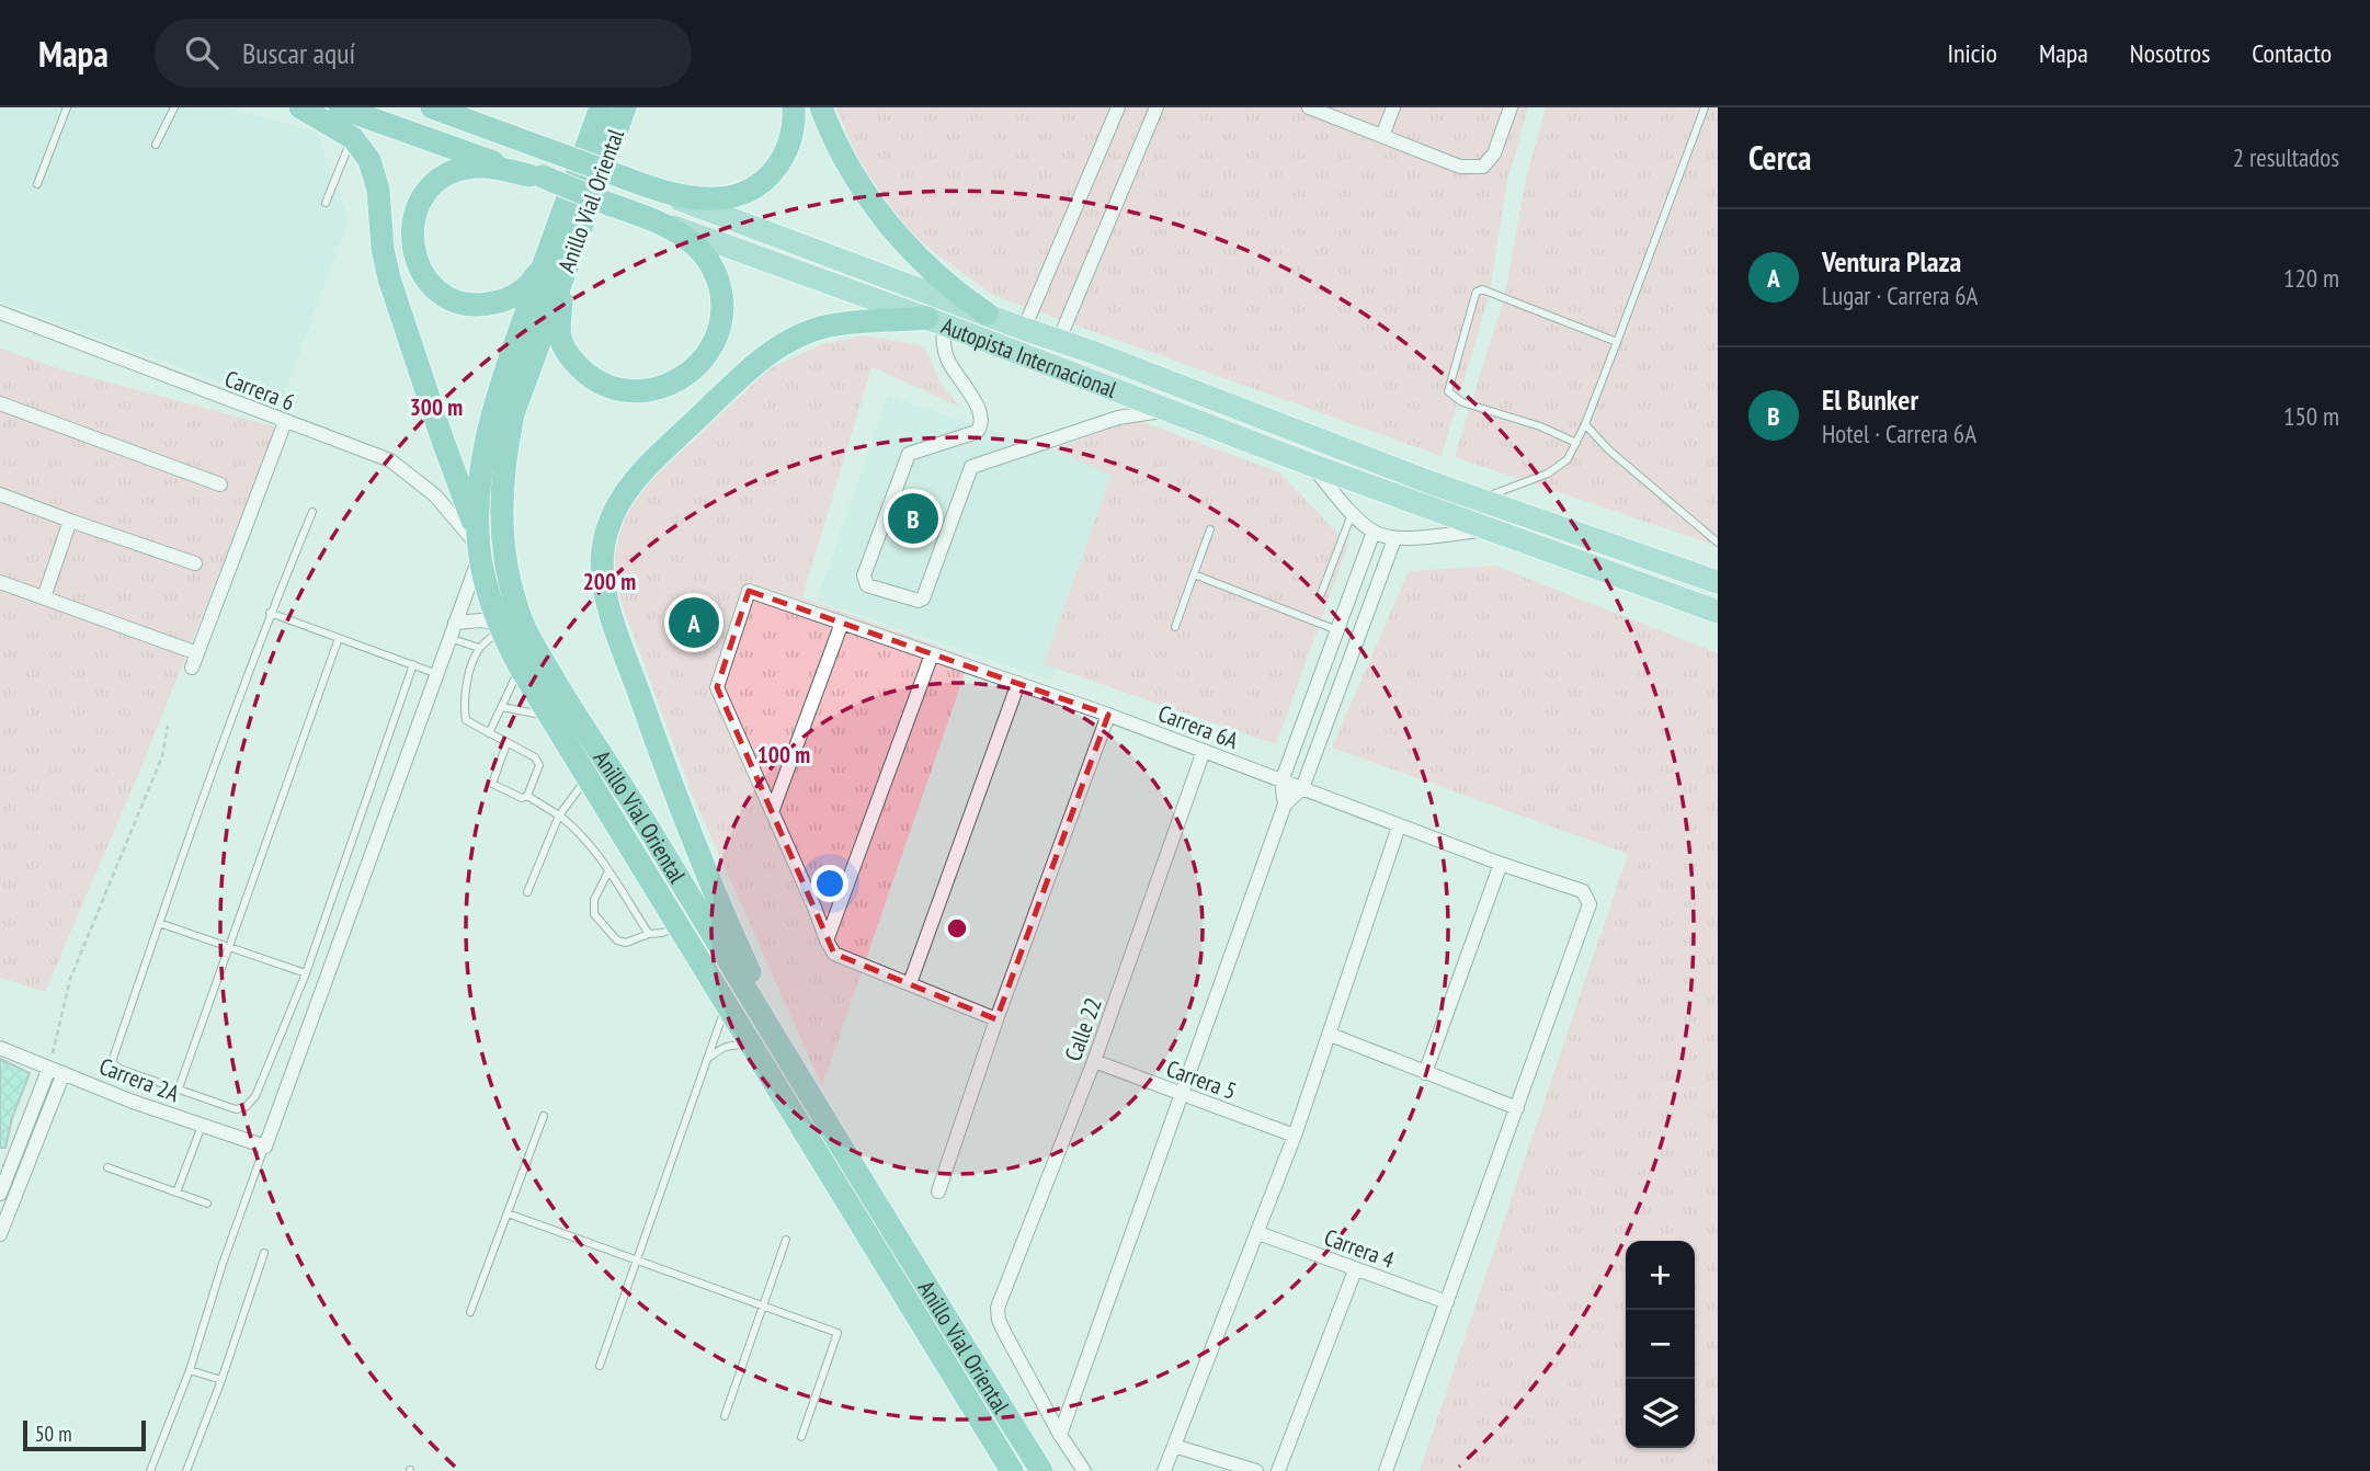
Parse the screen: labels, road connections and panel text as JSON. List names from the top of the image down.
{
  "streets": {
    "highway": ["Anillo Vial Oriental", "Autopista Internacional"],
    "street": [
      "Carrera 6",
      "Carrera 6A",
      "Calle 22",
      "Carrera 2A",
      "Carrera 5",
      "Carrera 4"
    ]
  },
  "crossings": [
    ["Anillo Vial Oriental", "Carrera 6"],
    ["Carrera 6A", "Calle 22"],
    ["Calle 22", "Carrera 5"]
  ],
  "scale_bar": "50 m",
  "page": {
    "header": "Mapa",
    "search": "Buscar aquí",
    "nav": [
      "Inicio",
      "Mapa",
      "Nosotros",
      "Contacto"
    ],
    "heading": ["Cerca", "2 resultados"],
    "list": [
      {
        "mark": "A",
        "name": "Ventura Plaza",
        "note": "Lugar · Carrera 6A",
        "value": "120 m"
      },
      {
        "mark": "B",
        "name": "El Bunker",
        "note": "Hotel · Carrera 6A",
        "value": "150 m"
      }
    ],
    "pins": ["B", "A"],
    "map_buttons": ["+", "−"],
    "scale": "50 m"
  },
  "rings": ["300 m", "200 m", "100 m"]
}
